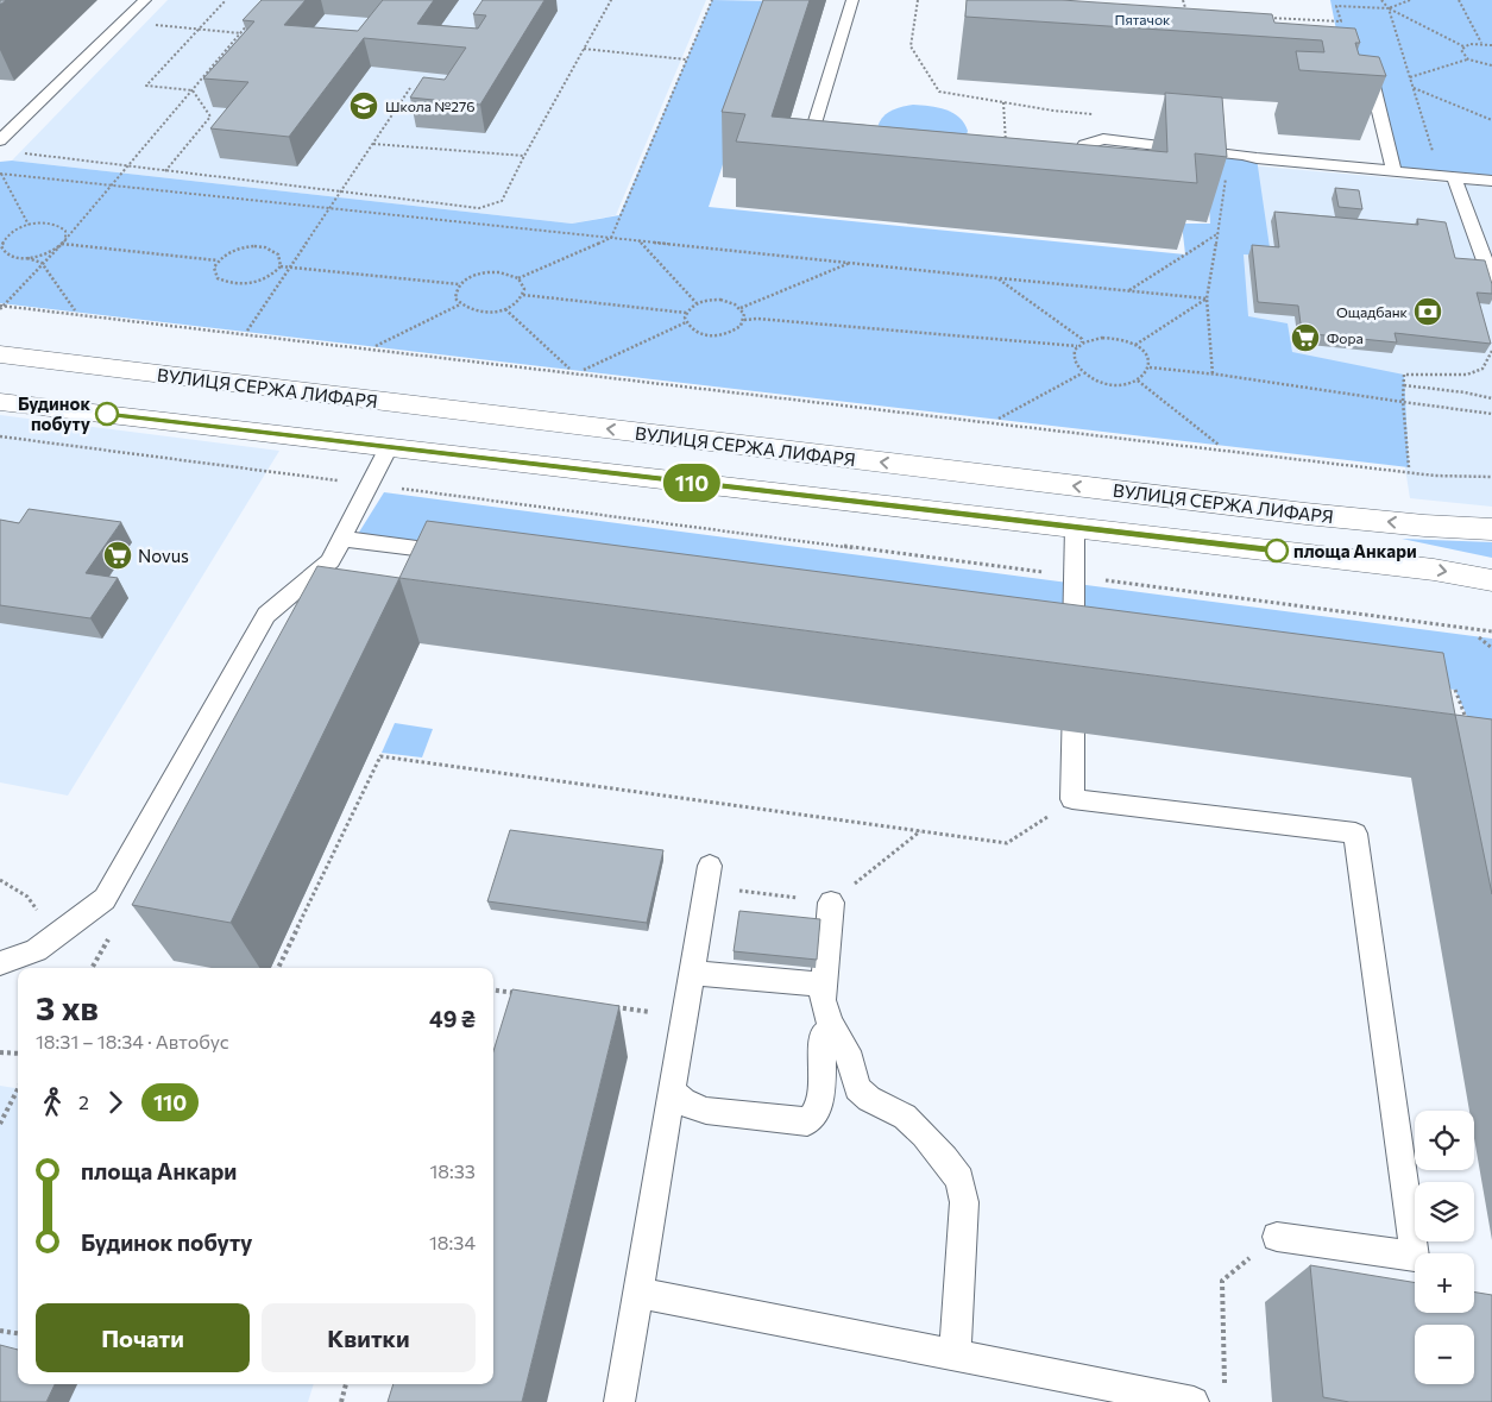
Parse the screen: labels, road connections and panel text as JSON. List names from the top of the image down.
{
  "streets": {
    "street": ["ВУЛИЦЯ СЕРЖА ЛИФАРЯ"]
  },
  "parks": ["Пятачок"],
  "places": {
    "school or university": ["Школа №276"],
    "bank": ["Ощадбанк"],
    "supermarket": ["Фора", "Novus"],
    "other": ["Будинок побуту", "площа Анкари"]
  },
  "lines": ["bus line 110"],
  "page": {
    "on_map": "110",
    "heading": ["3 хв", "18:31 – 18:34 · Автобус", "49 ₴"],
    "legs": ["2", "110"],
    "map_buttons": ["+", "−"],
    "list": [
      {
        "name": "площа Анкари",
        "value": "18:33"
      },
      {
        "name": "Будинок побуту",
        "value": "18:34"
      }
    ],
    "buttons": ["Почати", "Квитки"]
  }
}
